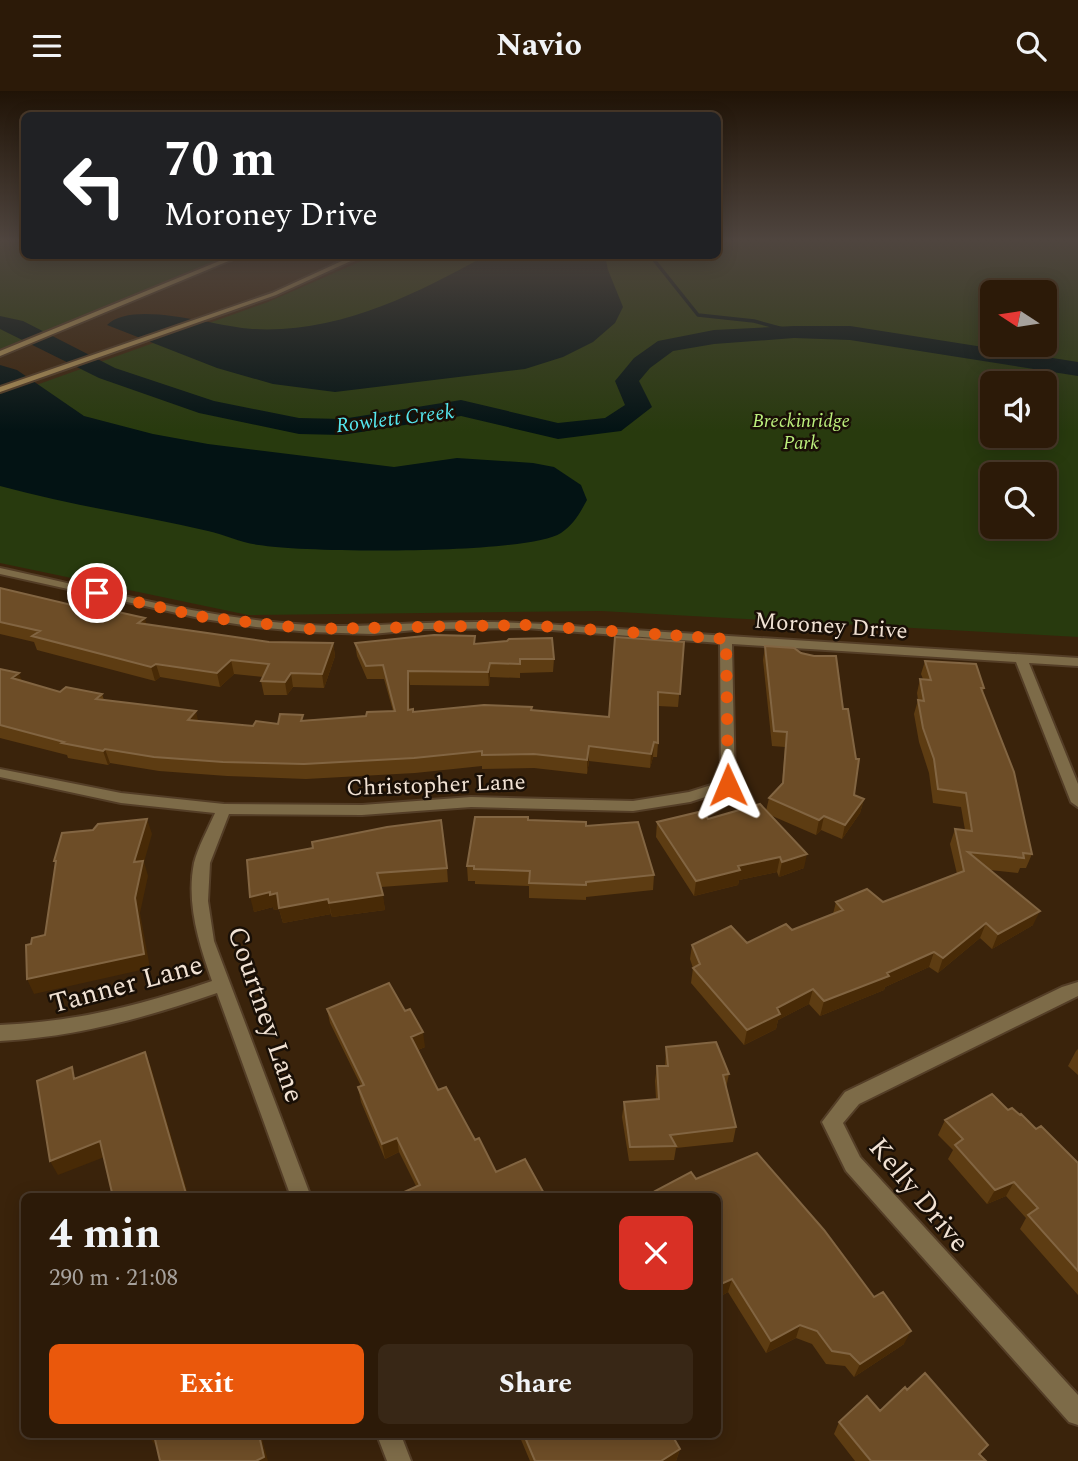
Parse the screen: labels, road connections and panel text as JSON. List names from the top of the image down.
{
  "streets": {
    "street": [
      "Moroney Drive",
      "Christopher Lane",
      "Tanner Lane",
      "Courtney Lane",
      "Kelly Drive"
    ]
  },
  "crossings": [
    ["Moroney Drive", "Christopher Lane"],
    ["Christopher Lane", "Courtney Lane"],
    ["Tanner Lane", "Courtney Lane"]
  ],
  "water": ["Rowlett Creek"],
  "parks": ["Breckinridge Park"],
  "north": "left",
  "page": {
    "header": "Navio",
    "turn": ["70 m", "Moroney Drive"],
    "heading": ["4 min", "290 m · 21:08"],
    "buttons": ["Exit", "Share"]
  }
}
